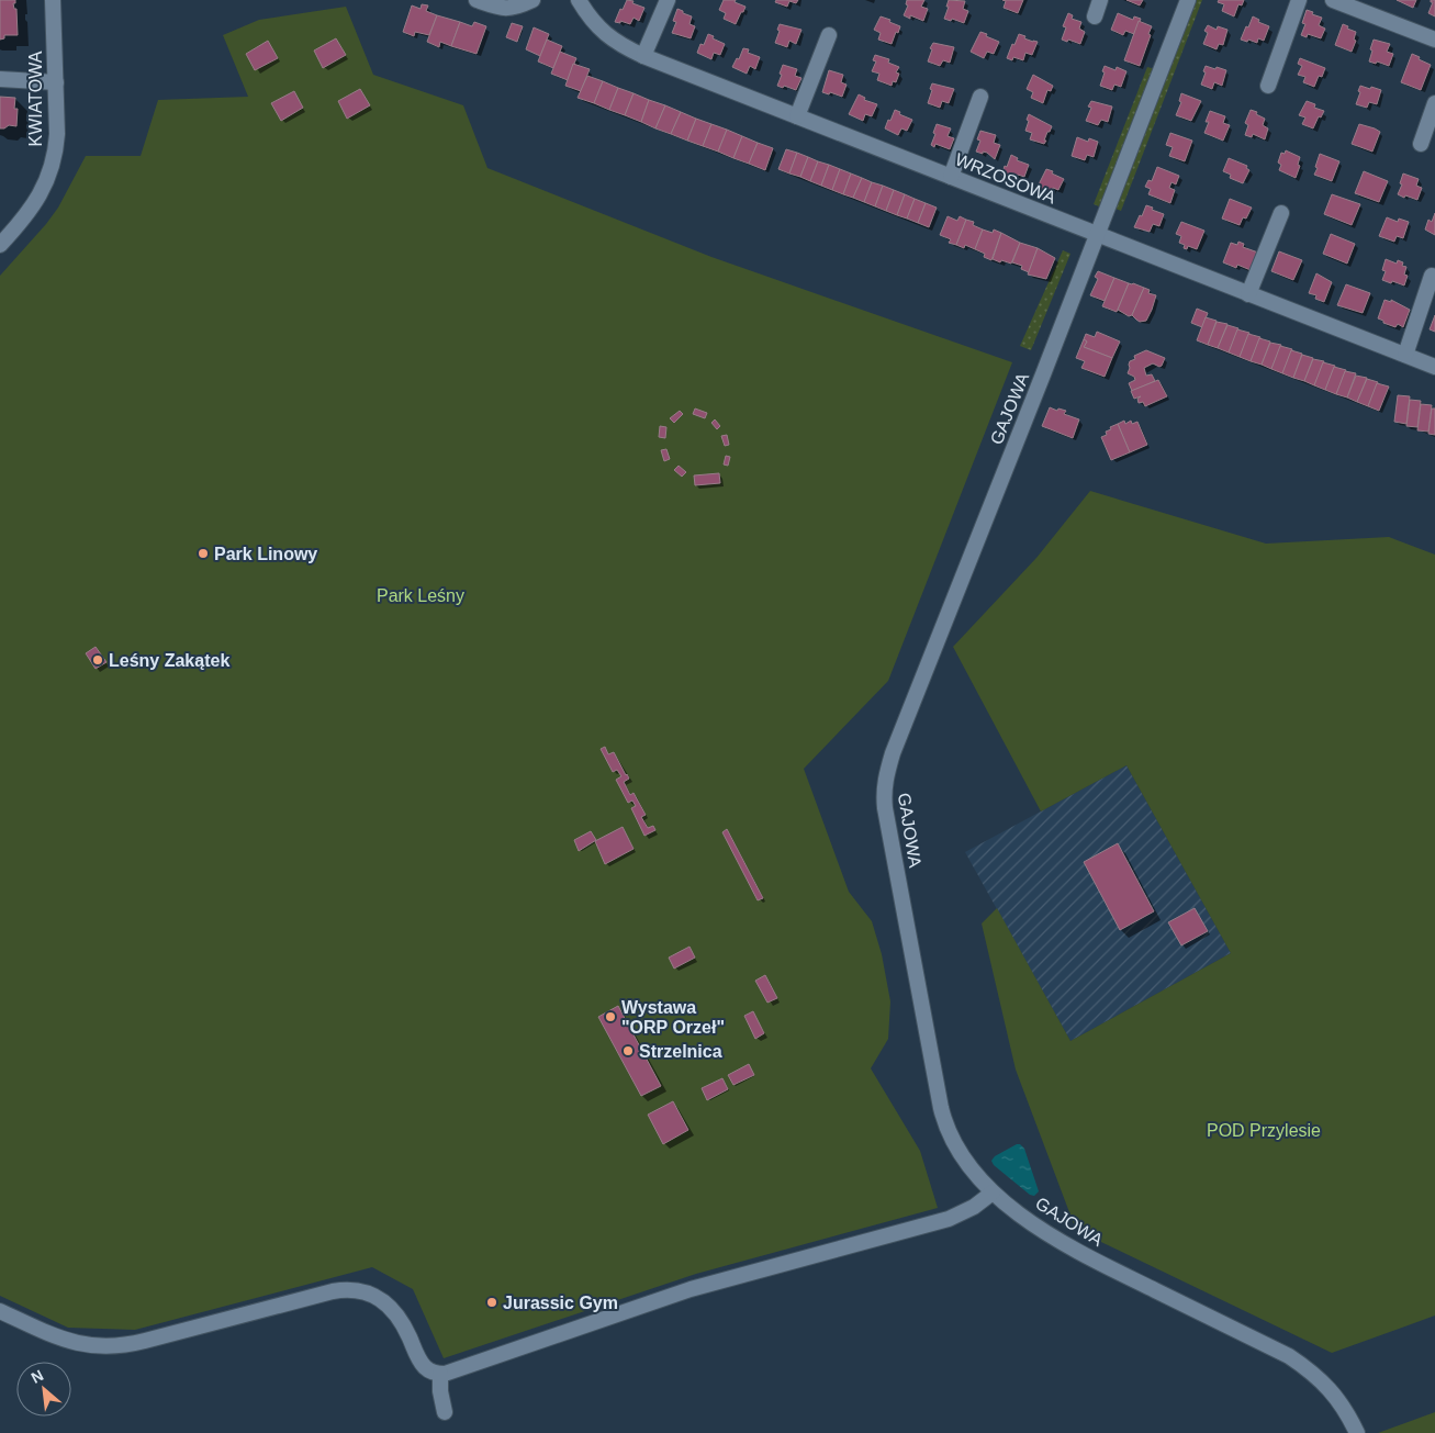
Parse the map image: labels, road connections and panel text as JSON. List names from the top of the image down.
{
  "streets": {
    "street": ["KWIATOWA", "WRZOSOWA", "GAJOWA"]
  },
  "crossings": [
    ["WRZOSOWA", "GAJOWA"]
  ],
  "parks": ["Park Leśny", "POD Przylesie"],
  "places": [
    "Park Linowy",
    "Leśny Zakątek",
    "Wystawa \"ORP Orzeł\"",
    "Strzelnica",
    "Jurassic Gym"
  ],
  "north": "top left"
}
